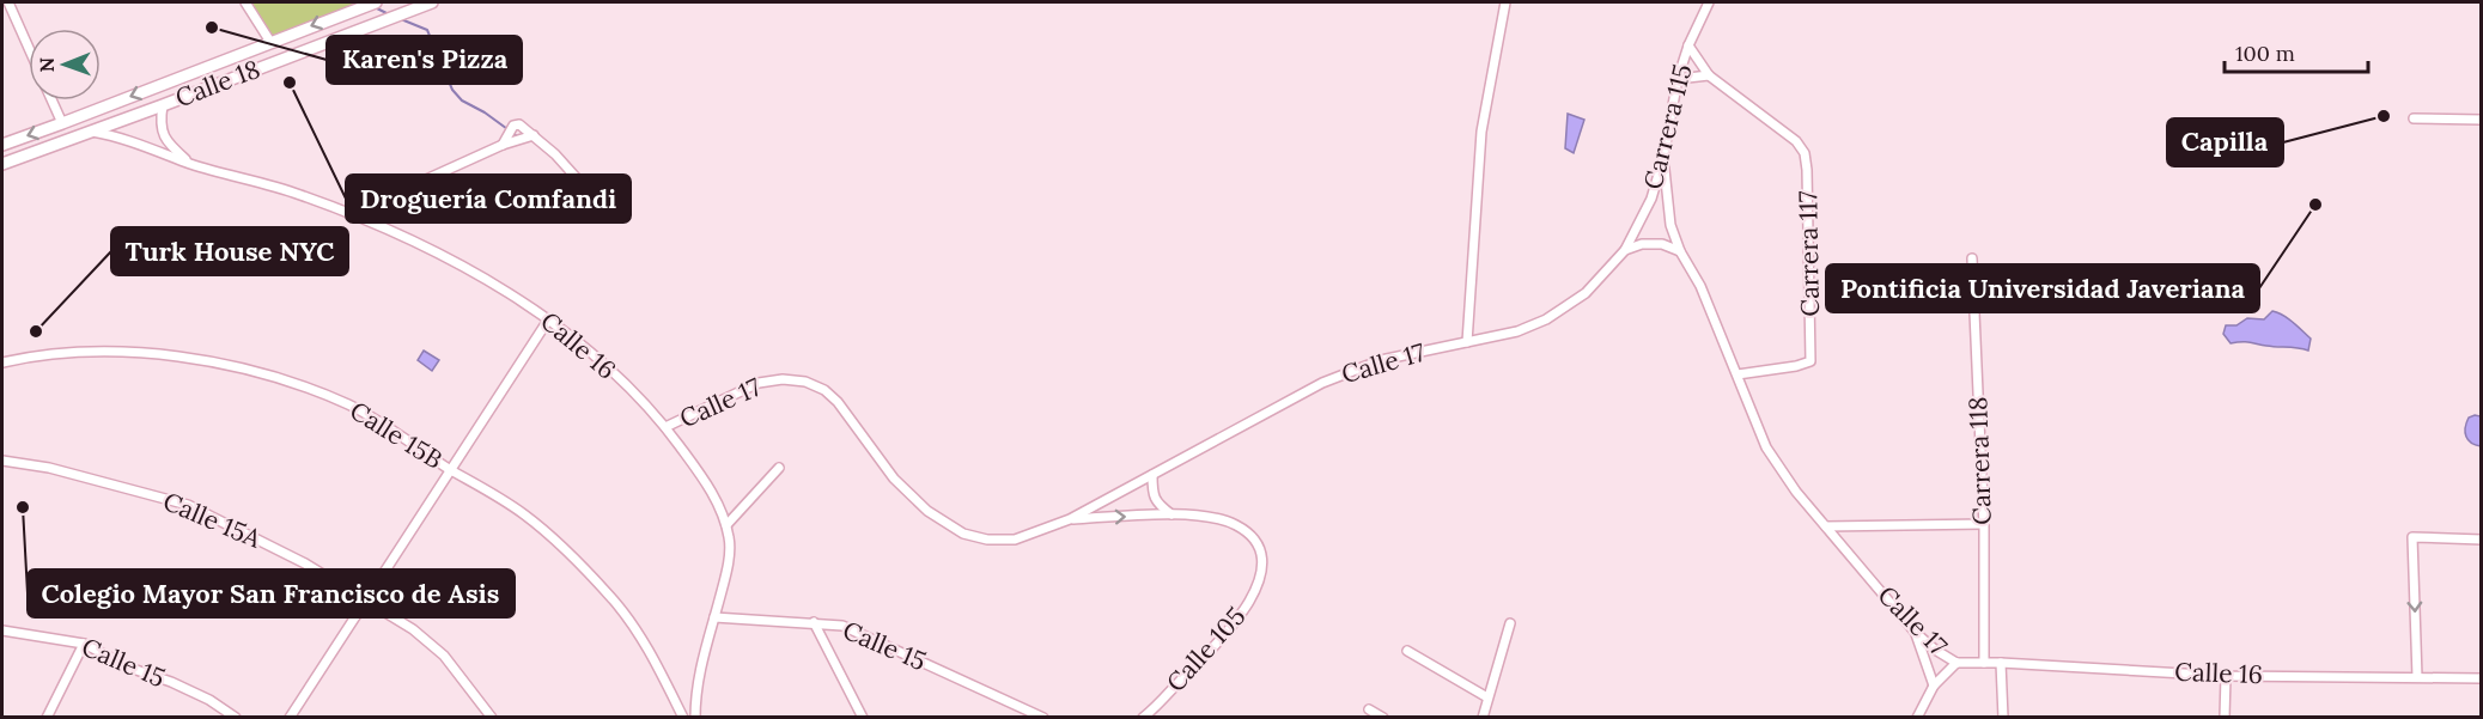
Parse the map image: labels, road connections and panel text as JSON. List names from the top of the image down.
{
  "streets": {
    "main road": ["Calle 18"],
    "street": [
      "Carrera 115",
      "Carrera 117",
      "Calle 16",
      "Calle 17",
      "Calle 15B",
      "Carrera 118",
      "Calle 15A",
      "Calle 15",
      "Calle 105"
    ]
  },
  "crossings": [
    ["Calle 18", "Calle 16"],
    ["Carrera 115", "Carrera 117"],
    ["Carrera 115", "Calle 17"],
    ["Carrera 117", "Calle 17"],
    ["Calle 16", "Calle 17"],
    ["Calle 16", "Carrera 118"],
    ["Calle 16", "Calle 15"],
    ["Calle 17", "Calle 105"]
  ],
  "places": [
    "Karen's Pizza",
    "Droguería Comfandi",
    "Capilla",
    "Pontificia Universidad Javeriana",
    "Turk House NYC",
    "Colegio Mayor San Francisco de Asis"
  ],
  "scale_bar": "100 m",
  "north": "left"
}
